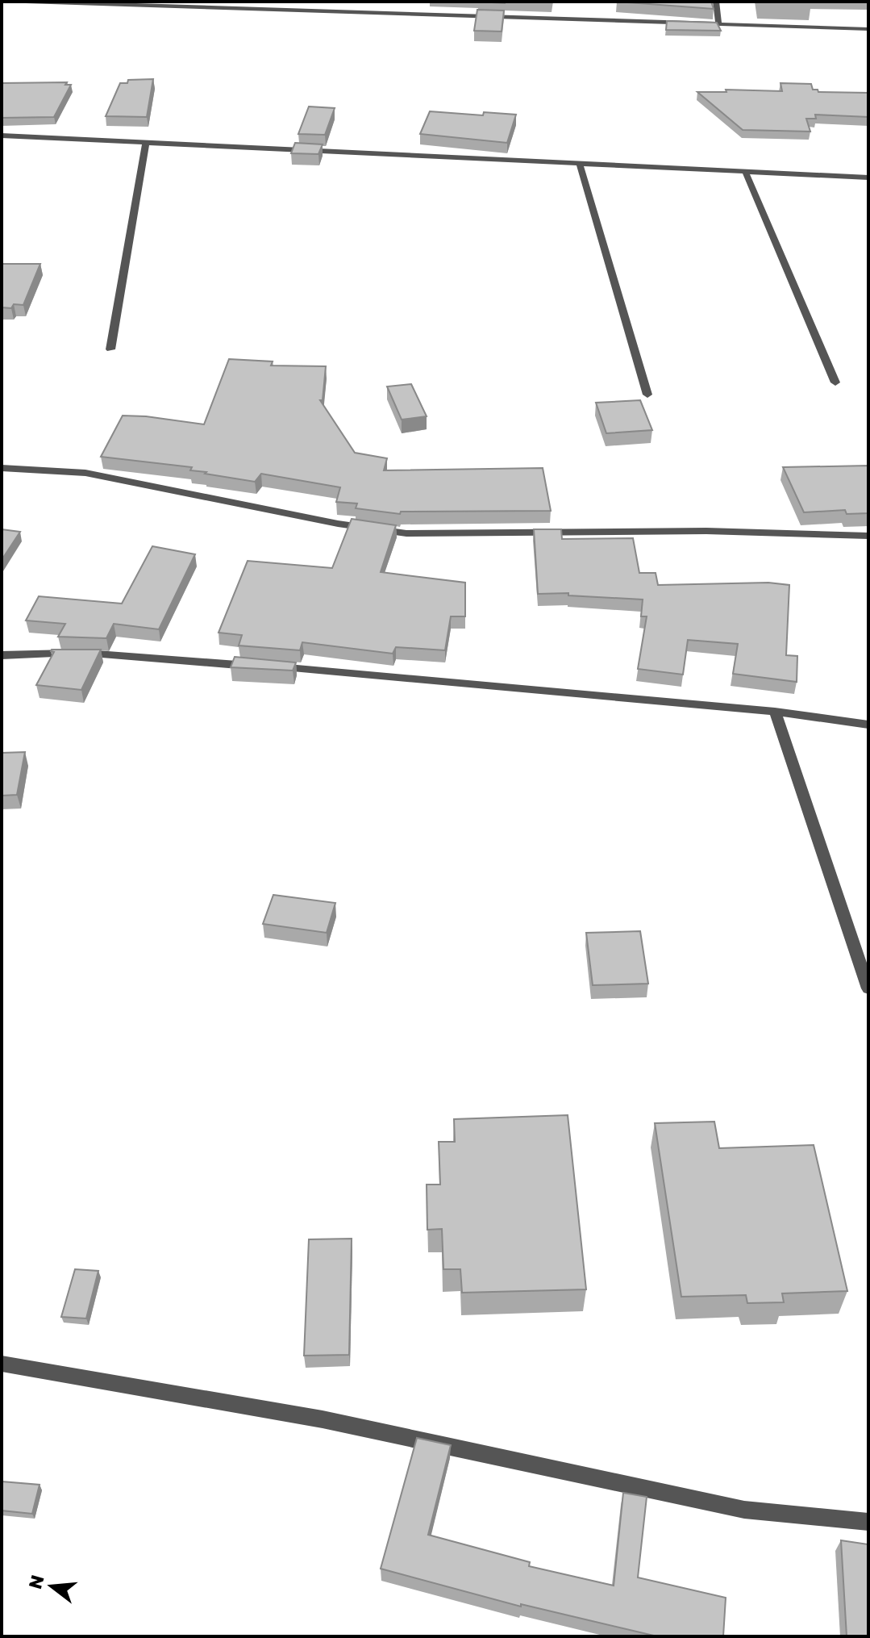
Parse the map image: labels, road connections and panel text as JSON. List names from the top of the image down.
{
  "north": "left"
}
